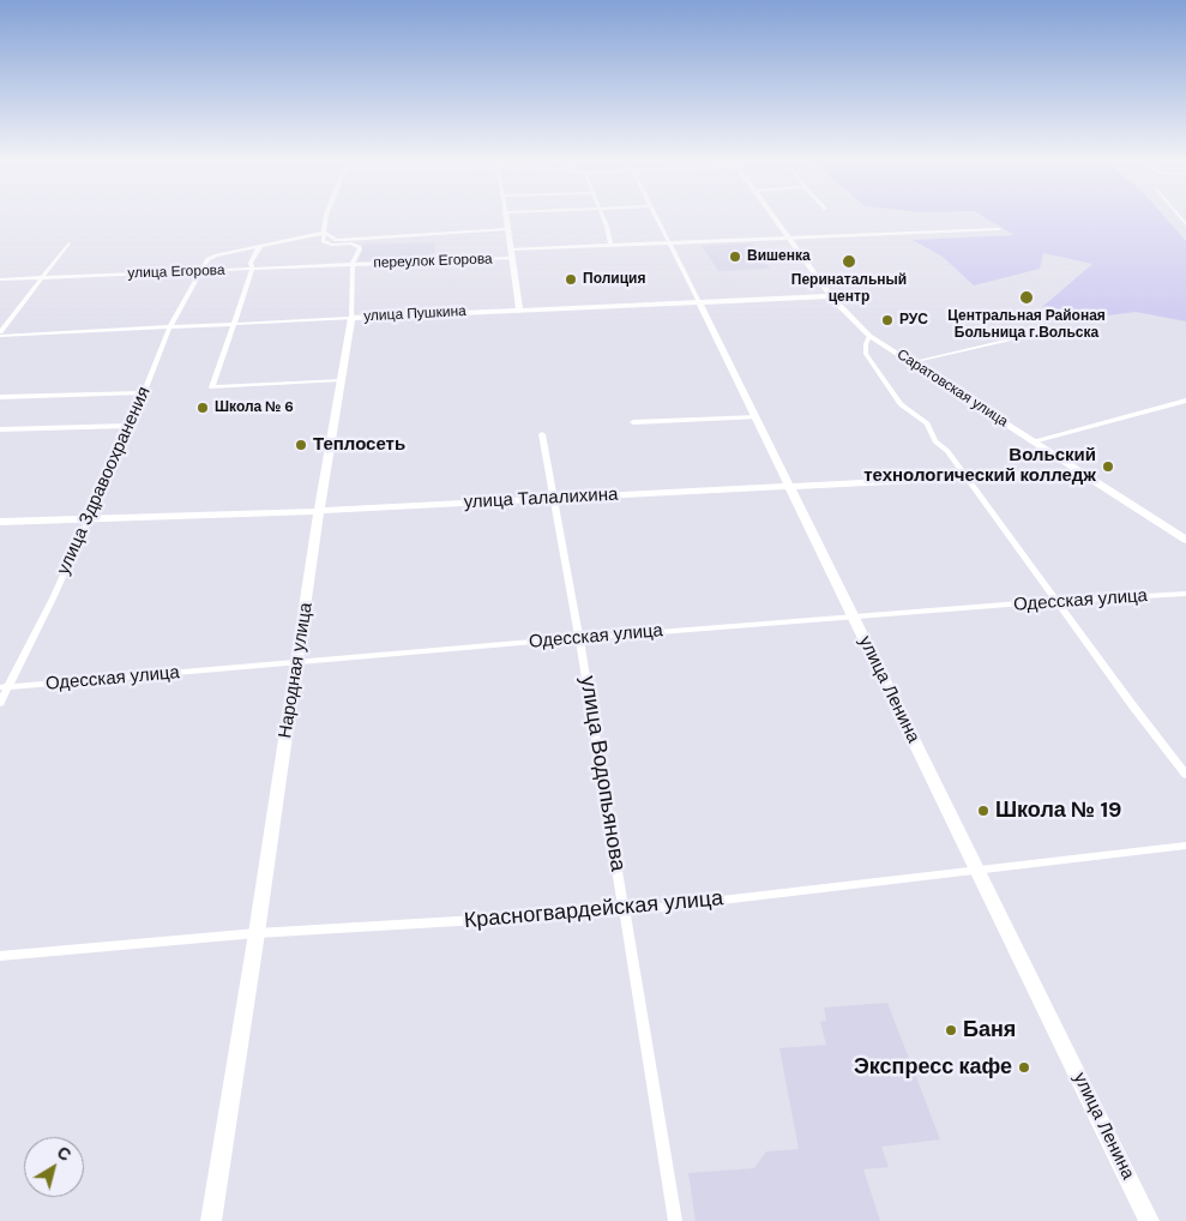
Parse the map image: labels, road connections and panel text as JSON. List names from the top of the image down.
{
  "streets": {
    "street": [
      "переулок Егорова",
      "улица Егорова",
      "улица Пушкина",
      "Саратовская улица",
      "улица Здравоохранения",
      "улица Талалихина",
      "Одесская улица",
      "Народная улица",
      "улица Ленина",
      "улица Водопьянова",
      "Красногвардейская улица"
    ]
  },
  "crossings": [
    ["переулок Егорова", "улица Егорова"],
    ["переулок Егорова", "Народная улица"],
    ["улица Егорова", "улица Здравоохранения"],
    ["улица Егорова", "Народная улица"],
    ["улица Пушкина", "Саратовская улица"],
    ["улица Пушкина", "улица Здравоохранения"],
    ["улица Пушкина", "Народная улица"],
    ["улица Пушкина", "улица Ленина"],
    ["Саратовская улица", "улица Талалихина"],
    ["улица Здравоохранения", "улица Талалихина"],
    ["улица Здравоохранения", "Одесская улица"],
    ["улица Талалихина", "Народная улица"],
    ["улица Талалихина", "улица Ленина"],
    ["улица Талалихина", "улица Водопьянова"],
    ["Одесская улица", "Народная улица"],
    ["Одесская улица", "улица Ленина"],
    ["Одесская улица", "улица Водопьянова"],
    ["Народная улица", "Красногвардейская улица"],
    ["улица Ленина", "Красногвардейская улица"],
    ["улица Водопьянова", "Красногвардейская улица"]
  ],
  "places": [
    "Вишенка",
    "Перинатальный центр",
    "Полиция",
    "Центральная Районая Больница г.Вольска",
    "РУС",
    "Школа № 6",
    "Теплосеть",
    "Вольский технологический колледж",
    "Школа № 19",
    "Баня",
    "Экспресс кафе"
  ],
  "north": "top right"
}
